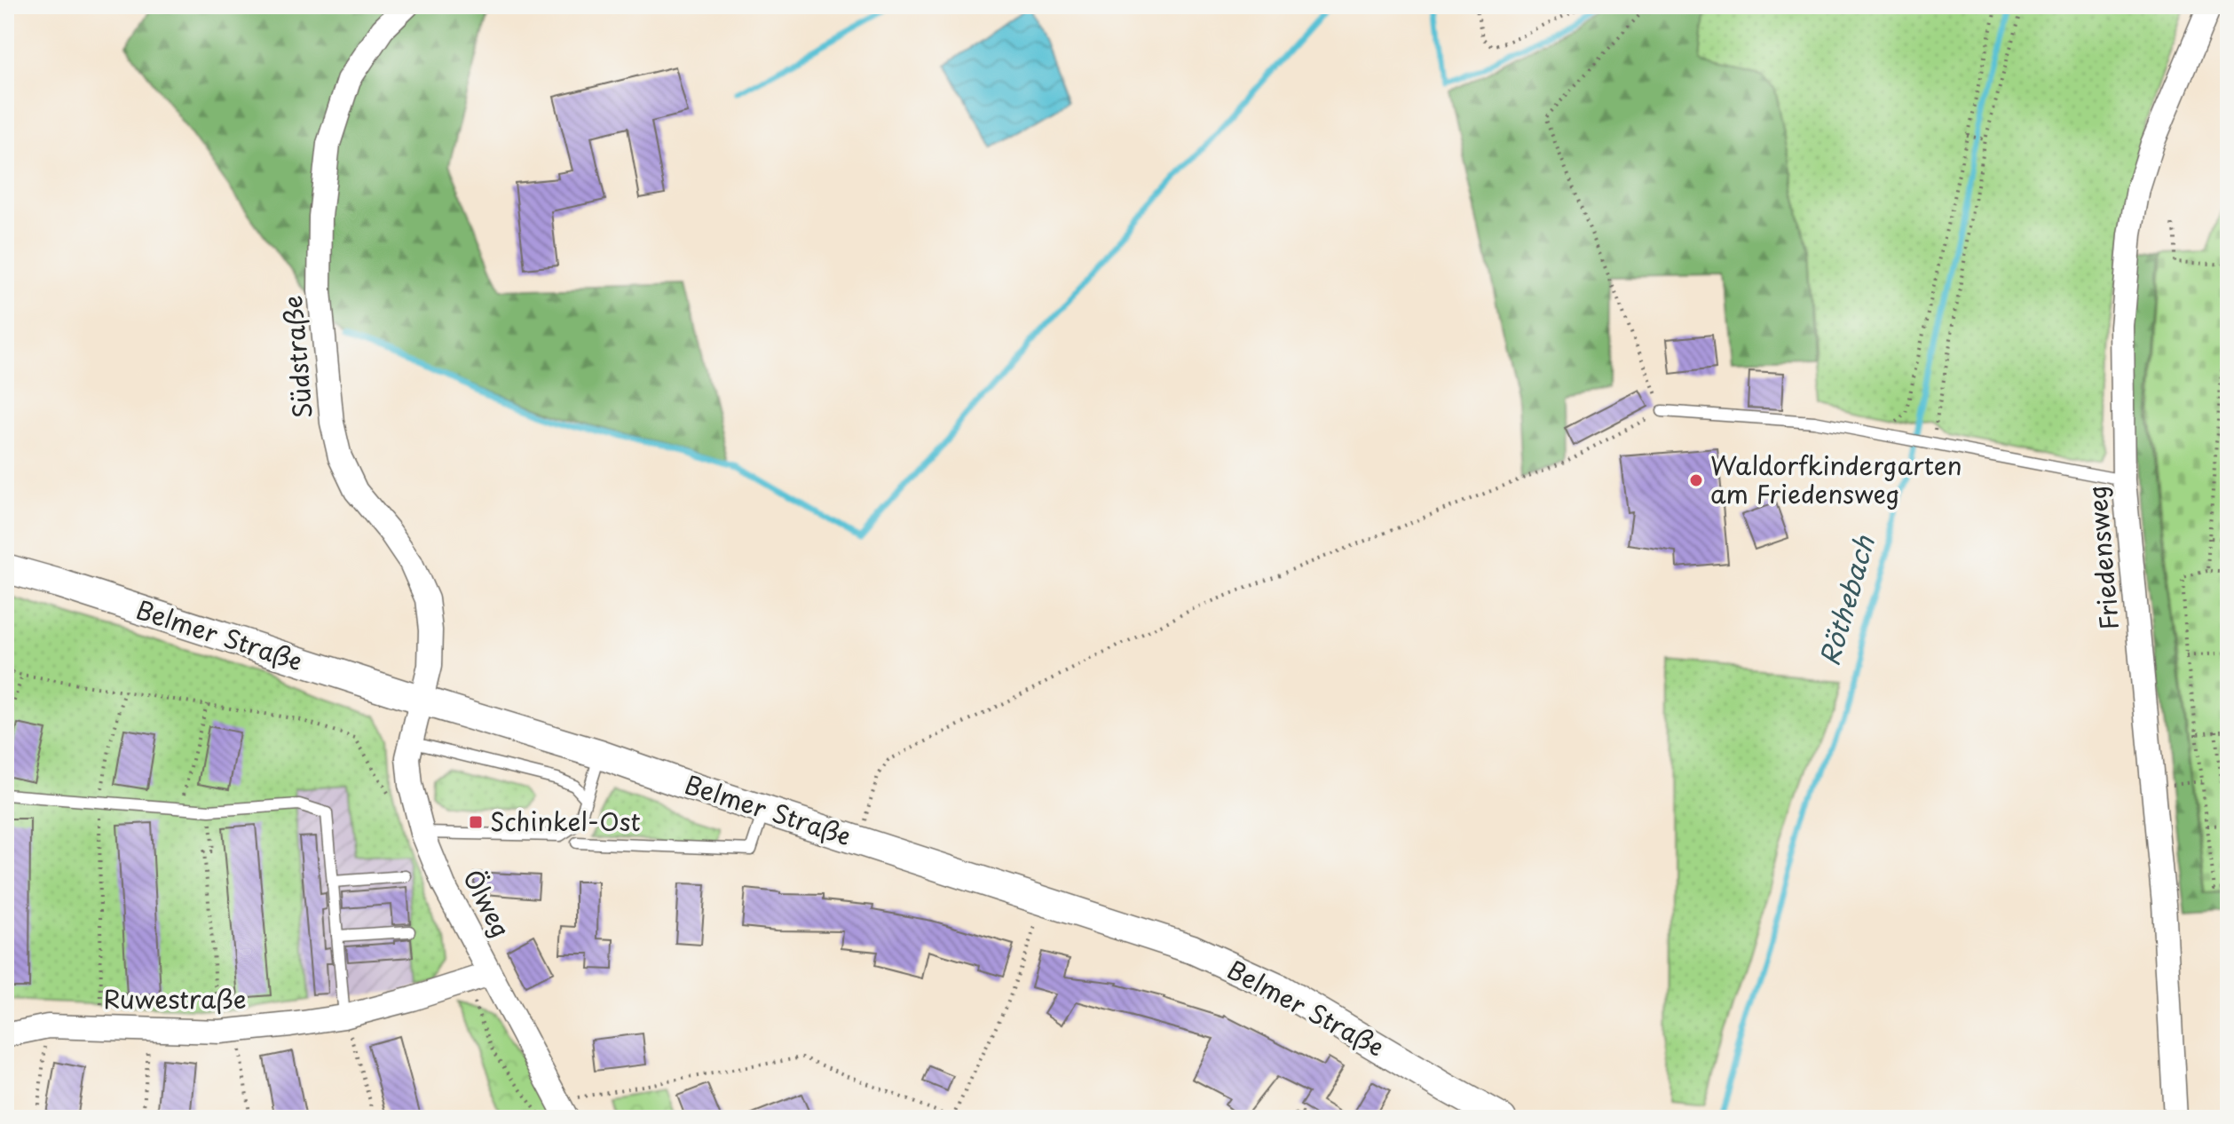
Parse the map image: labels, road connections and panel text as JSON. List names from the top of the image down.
{
  "streets": {
    "street": [
      "Südstraße",
      "Friedensweg",
      "Belmer Straße",
      "Ölweg",
      "Ruwestraße"
    ]
  },
  "crossings": [
    ["Südstraße", "Belmer Straße"],
    ["Südstraße", "Ölweg"],
    ["Belmer Straße", "Ölweg"],
    ["Ölweg", "Ruwestraße"]
  ],
  "water": ["Röthebach"],
  "places": {
    "other": ["Waldorfkindergarten am Friedensweg"],
    "transit": ["Schinkel-Ost"]
  }
}
